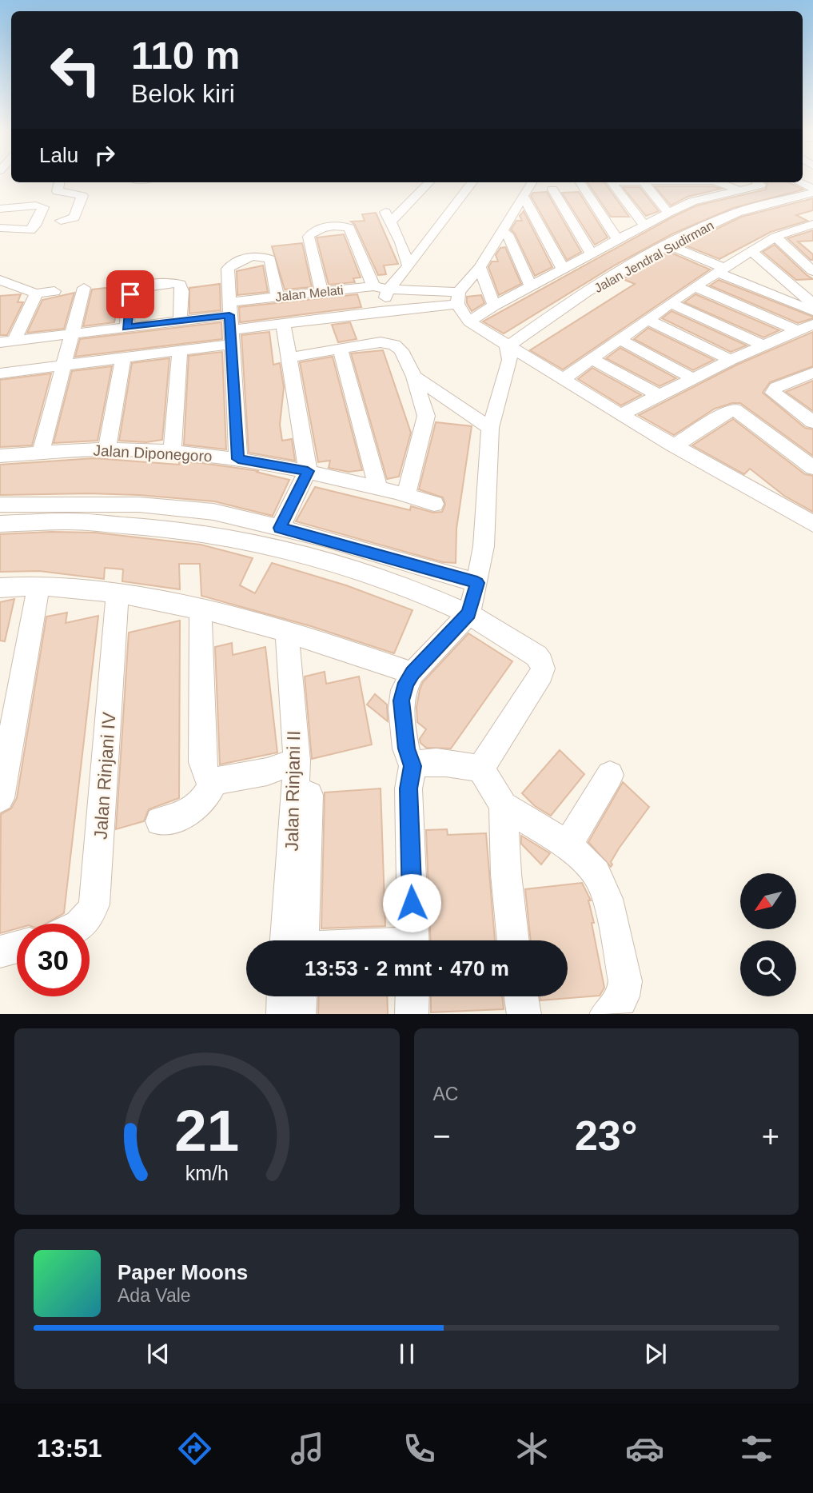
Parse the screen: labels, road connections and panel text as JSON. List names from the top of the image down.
{
  "streets": {
    "street": [
      "Jalan Jendral Sudirman",
      "Jalan Melati",
      "Jalan Diponegoro",
      "Jalan Rinjani IV",
      "Jalan Rinjani II"
    ]
  },
  "north": "bottom left",
  "page": {
    "turn": ["110 m", "Belok kiri"],
    "then": "Lalu",
    "limit": "30",
    "trip": "13:53 · 2 mnt · 470 m",
    "tile": "AC",
    "heat": ["−", "23°", "+"],
    "song": ["Paper Moons", "Ada Vale"],
    "tabs": "13:51",
    "gauge": ["21", "km/h"]
  }
}
